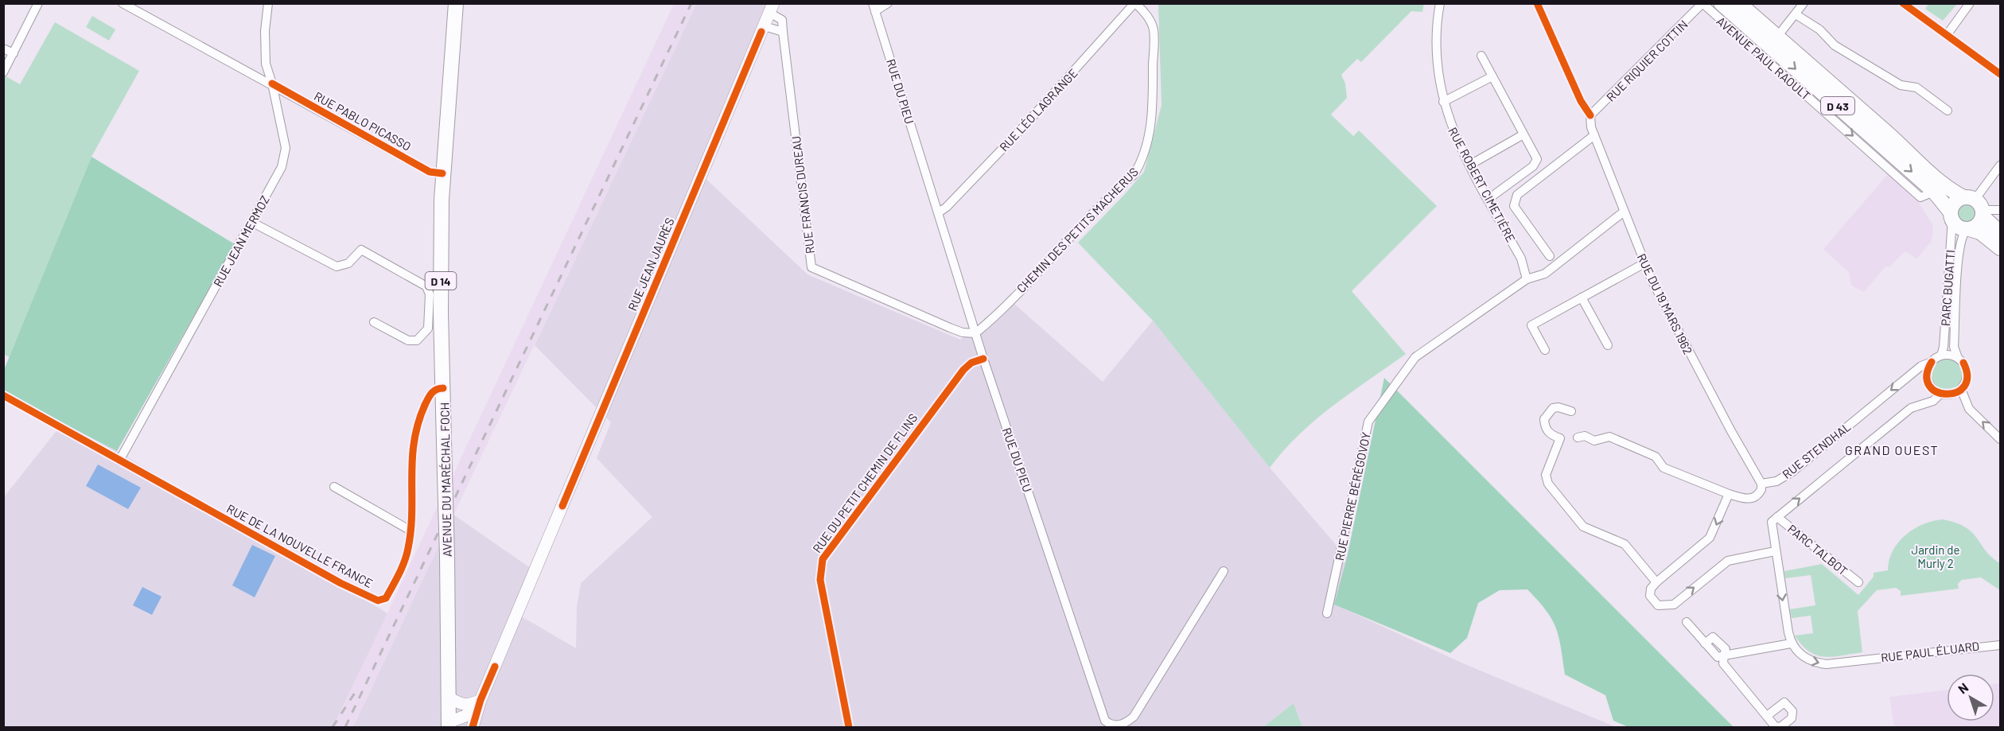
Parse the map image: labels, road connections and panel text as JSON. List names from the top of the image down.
{
  "streets": {
    "main road": [
      "D 43",
      "RUE JEAN JAURÈS",
      "D 14",
      "AVENUE DU MARÉCHAL FOCH"
    ],
    "street": [
      "AVENUE PAUL RAOULT",
      "RUE RIQUIER COTTIN",
      "RUE DU PIEU",
      "RUE LÉO LAGRANGE",
      "RUE PABLO PICASSO",
      "RUE ROBERT CIMETIÈRE",
      "RUE FRANCIS DUREAU",
      "CHEMIN DES PETITS MACHERUS",
      "RUE JEAN MERMOZ",
      "PARC BUGATTI",
      "RUE DU 19 MARS 1962",
      "RUE STENDHAL",
      "RUE DU PETIT CHEMIN DE FLINS",
      "RUE PIERRE BÉRÉGOVOY",
      "RUE DE LA NOUVELLE FRANCE",
      "PARC TALBOT",
      "RUE PAUL ÉLUARD"
    ]
  },
  "crossings": [
    ["AVENUE PAUL RAOULT", "RUE RIQUIER COTTIN"],
    ["AVENUE PAUL RAOULT", "D 43"],
    ["RUE RIQUIER COTTIN", "RUE DU 19 MARS 1962"],
    ["RUE DU PIEU", "RUE LÉO LAGRANGE"],
    ["RUE DU PIEU", "RUE FRANCIS DUREAU"],
    ["RUE DU PIEU", "CHEMIN DES PETITS MACHERUS"],
    ["RUE DU PIEU", "RUE DU PETIT CHEMIN DE FLINS"],
    ["D 43", "PARC BUGATTI"],
    ["RUE LÉO LAGRANGE", "CHEMIN DES PETITS MACHERUS"],
    ["RUE PABLO PICASSO", "RUE JEAN MERMOZ"],
    ["RUE PABLO PICASSO", "AVENUE DU MARÉCHAL FOCH"],
    ["RUE ROBERT CIMETIÈRE", "RUE PIERRE BÉRÉGOVOY"],
    ["RUE FRANCIS DUREAU", "CHEMIN DES PETITS MACHERUS"],
    ["RUE FRANCIS DUREAU", "RUE JEAN JAURÈS"],
    ["RUE JEAN MERMOZ", "RUE DE LA NOUVELLE FRANCE"],
    ["PARC BUGATTI", "RUE STENDHAL"],
    ["RUE DU 19 MARS 1962", "RUE STENDHAL"],
    ["RUE DU 19 MARS 1962", "RUE PIERRE BÉRÉGOVOY"],
    ["AVENUE DU MARÉCHAL FOCH", "RUE DE LA NOUVELLE FRANCE"]
  ],
  "one_way": ["RUE PAUL ÉLUARD"],
  "districts": ["GRAND OUEST"],
  "parks": ["Jardin de Murly 2"],
  "north": "top left"
}
